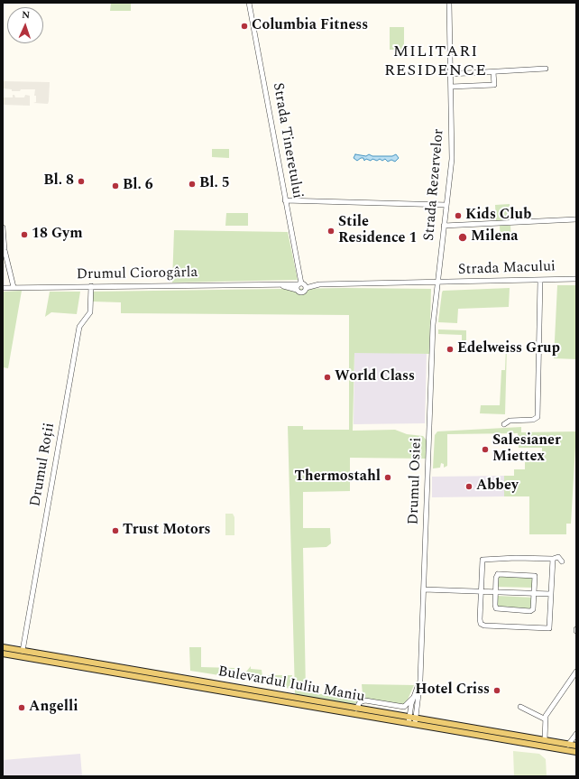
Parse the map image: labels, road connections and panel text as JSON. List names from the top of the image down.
{
  "streets": {
    "main road": ["Bulevardul Iuliu Maniu"],
    "street": [
      "Strada Tineretului",
      "Strada Rezervelor",
      "Strada Macului",
      "Drumul Ciorogârla",
      "Drumul Roții",
      "Drumul Osiei"
    ]
  },
  "crossings": [
    ["Strada Tineretului", "Drumul Ciorogârla"],
    ["Strada Rezervelor", "Strada Macului"],
    ["Strada Rezervelor", "Drumul Osiei"],
    ["Strada Macului", "Drumul Osiei"],
    ["Drumul Ciorogârla", "Drumul Roții"],
    ["Drumul Roții", "Bulevardul Iuliu Maniu"],
    ["Drumul Osiei", "Bulevardul Iuliu Maniu"]
  ],
  "districts": ["MILITARI RESIDENCE"],
  "places": [
    "Columbia Fitness",
    "Bl. 8",
    "Bl. 5",
    "Bl. 6",
    "Kids Club",
    "Stile Residence 1",
    "18 Gym",
    "Milena",
    "Edelweiss Grup",
    "World Class",
    "Salesianer Miettex",
    "Thermostahl",
    "Abbey",
    "Trust Motors",
    "Hotel Criss",
    "Angelli"
  ],
  "north": "top"
}
